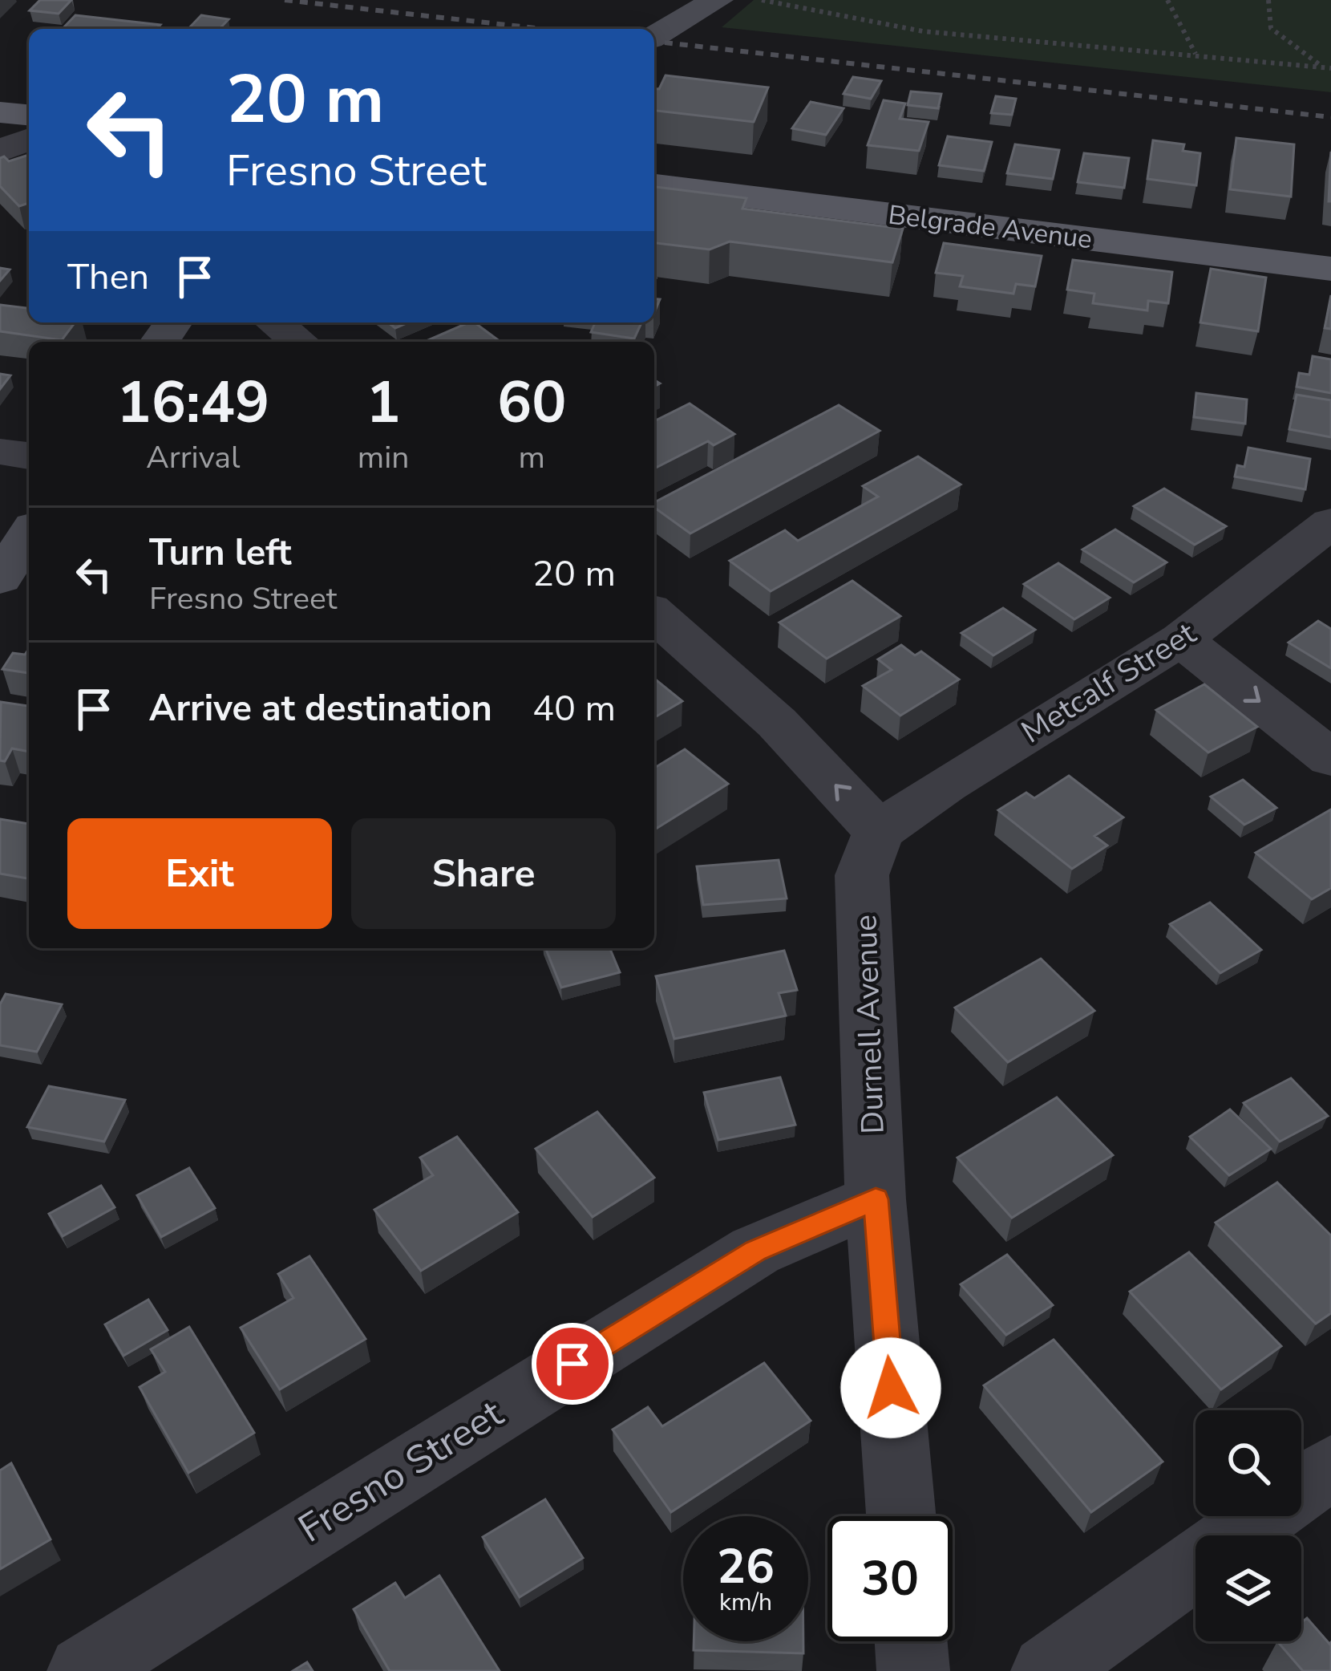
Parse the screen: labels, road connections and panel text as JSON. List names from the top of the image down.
{
  "streets": {
    "main road": ["Belgrade Avenue"],
    "street": ["Metcalf Street", "Durnell Avenue", "Fresno Street"]
  },
  "crossings": [
    ["Metcalf Street", "Durnell Avenue"],
    ["Durnell Avenue", "Fresno Street"]
  ],
  "page": {
    "turn": ["20 m", "Fresno Street"],
    "then": "Then",
    "eta": [
      "16:49",
      "Arrival",
      "1",
      "min",
      "60",
      "m"
    ],
    "list": [
      {
        "name": "Turn left",
        "note": "Fresno Street",
        "value": "20 m"
      },
      {
        "name": "Arrive at destination",
        "value": "40 m"
      }
    ],
    "buttons": ["Exit", "Share"],
    "speed": "26 km/h",
    "limit": "30"
  }
}
